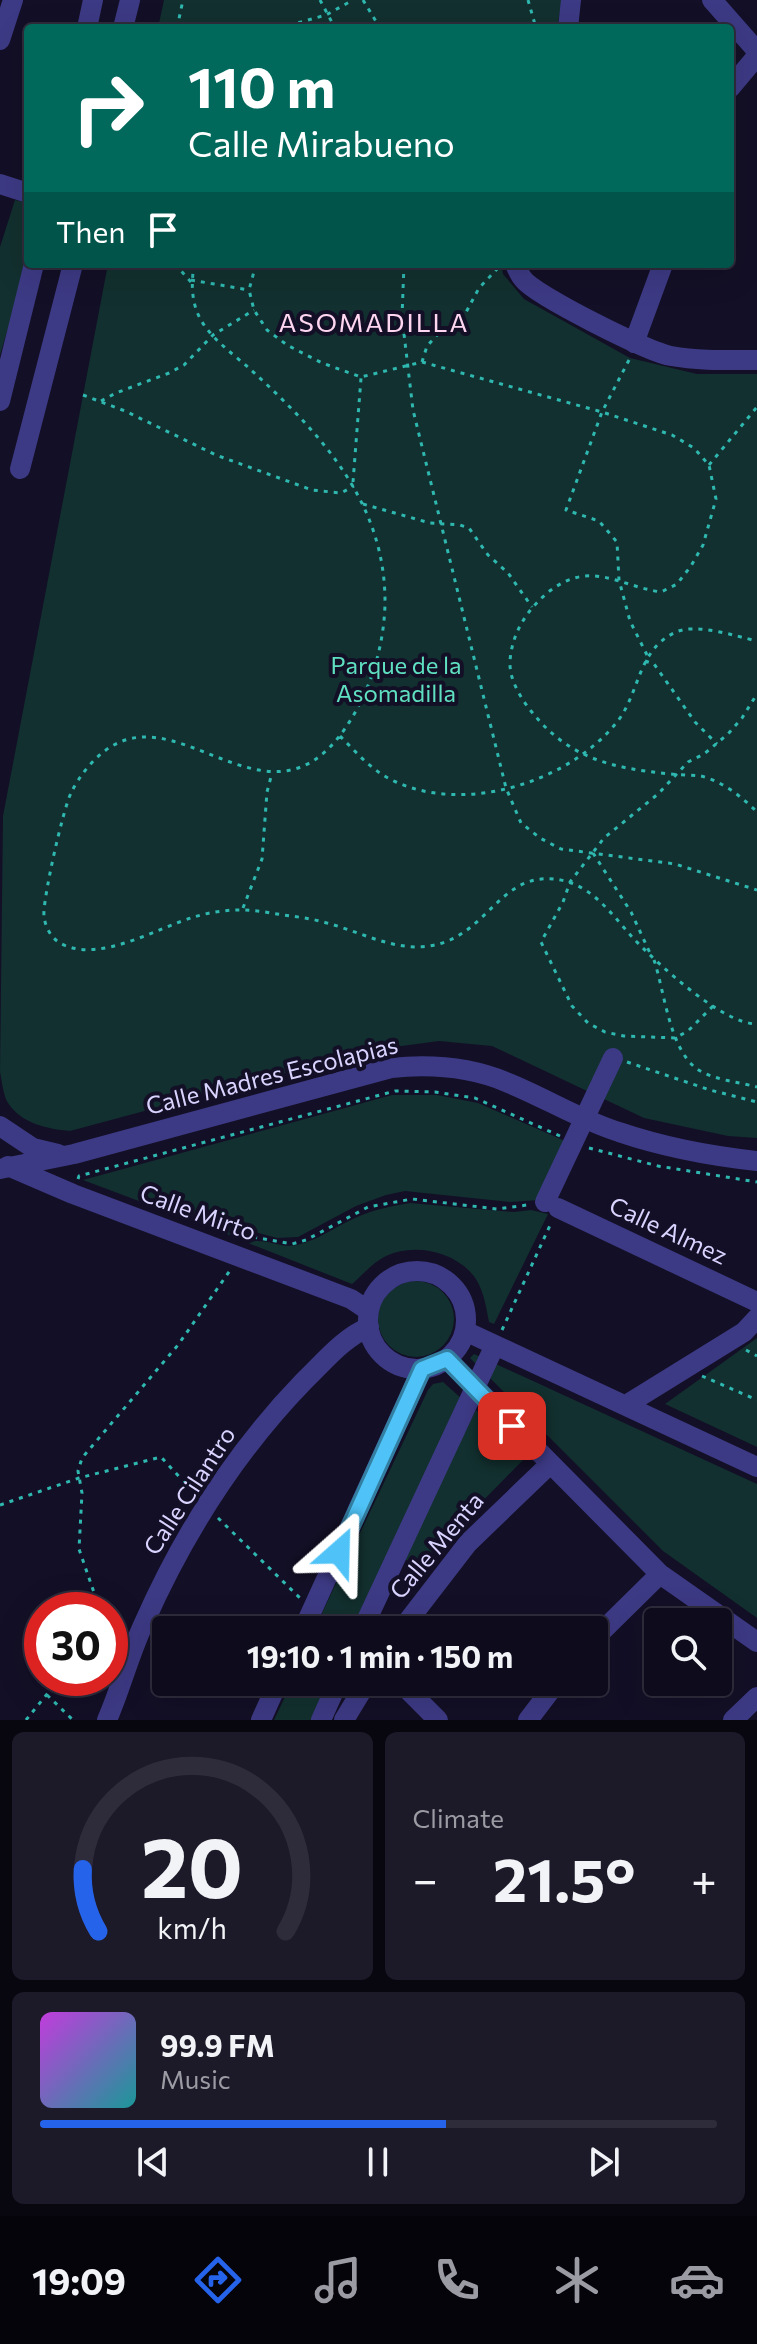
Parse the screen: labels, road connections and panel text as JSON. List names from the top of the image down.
{
  "streets": {
    "street": [
      "Calle Madres Escolapias",
      "Calle Mirto",
      "Calle Almez",
      "Calle Cilantro",
      "Calle Menta"
    ]
  },
  "crossings": [
    ["Calle Madres Escolapias", "Calle Mirto"],
    ["Calle Mirto", "Calle Cilantro"]
  ],
  "districts": ["ASOMADILLA"],
  "parks": ["Parque de la Asomadilla"],
  "page": {
    "turn": ["110 m", "Calle Mirabueno"],
    "then": "Then",
    "limit": "30",
    "trip": "19:10 · 1 min · 150 m",
    "tile": "Climate",
    "heat": ["−", "21.5°", "+"],
    "song": ["99.9 FM", "Music"],
    "tabs": "19:09",
    "gauge": ["20", "km/h"]
  }
}
